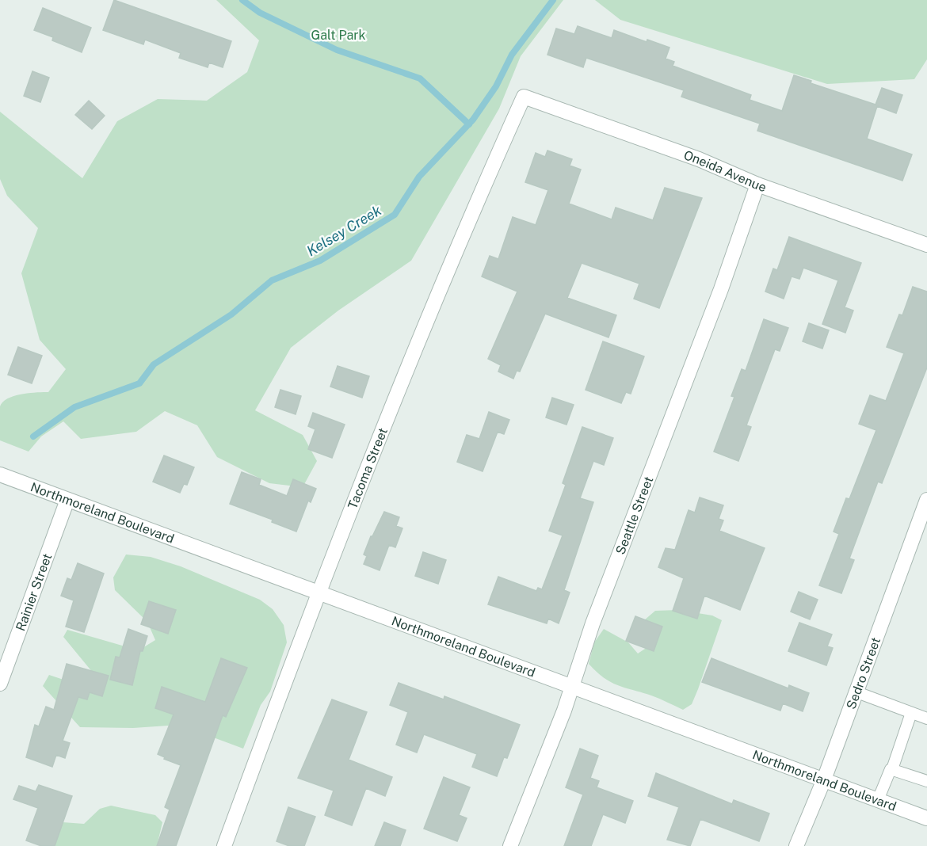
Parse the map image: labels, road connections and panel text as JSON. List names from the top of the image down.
{
  "streets": {
    "street": [
      "Oneida Avenue",
      "Tacoma Street",
      "Northmoreland Boulevard",
      "Seattle Street",
      "Rainier Street",
      "Sedro Street"
    ]
  },
  "crossings": [
    ["Oneida Avenue", "Tacoma Street"],
    ["Oneida Avenue", "Seattle Street"],
    ["Tacoma Street", "Northmoreland Boulevard"],
    ["Northmoreland Boulevard", "Seattle Street"],
    ["Northmoreland Boulevard", "Rainier Street"],
    ["Northmoreland Boulevard", "Sedro Street"]
  ],
  "water": ["Kelsey Creek"],
  "parks": ["Galt Park"]
}
